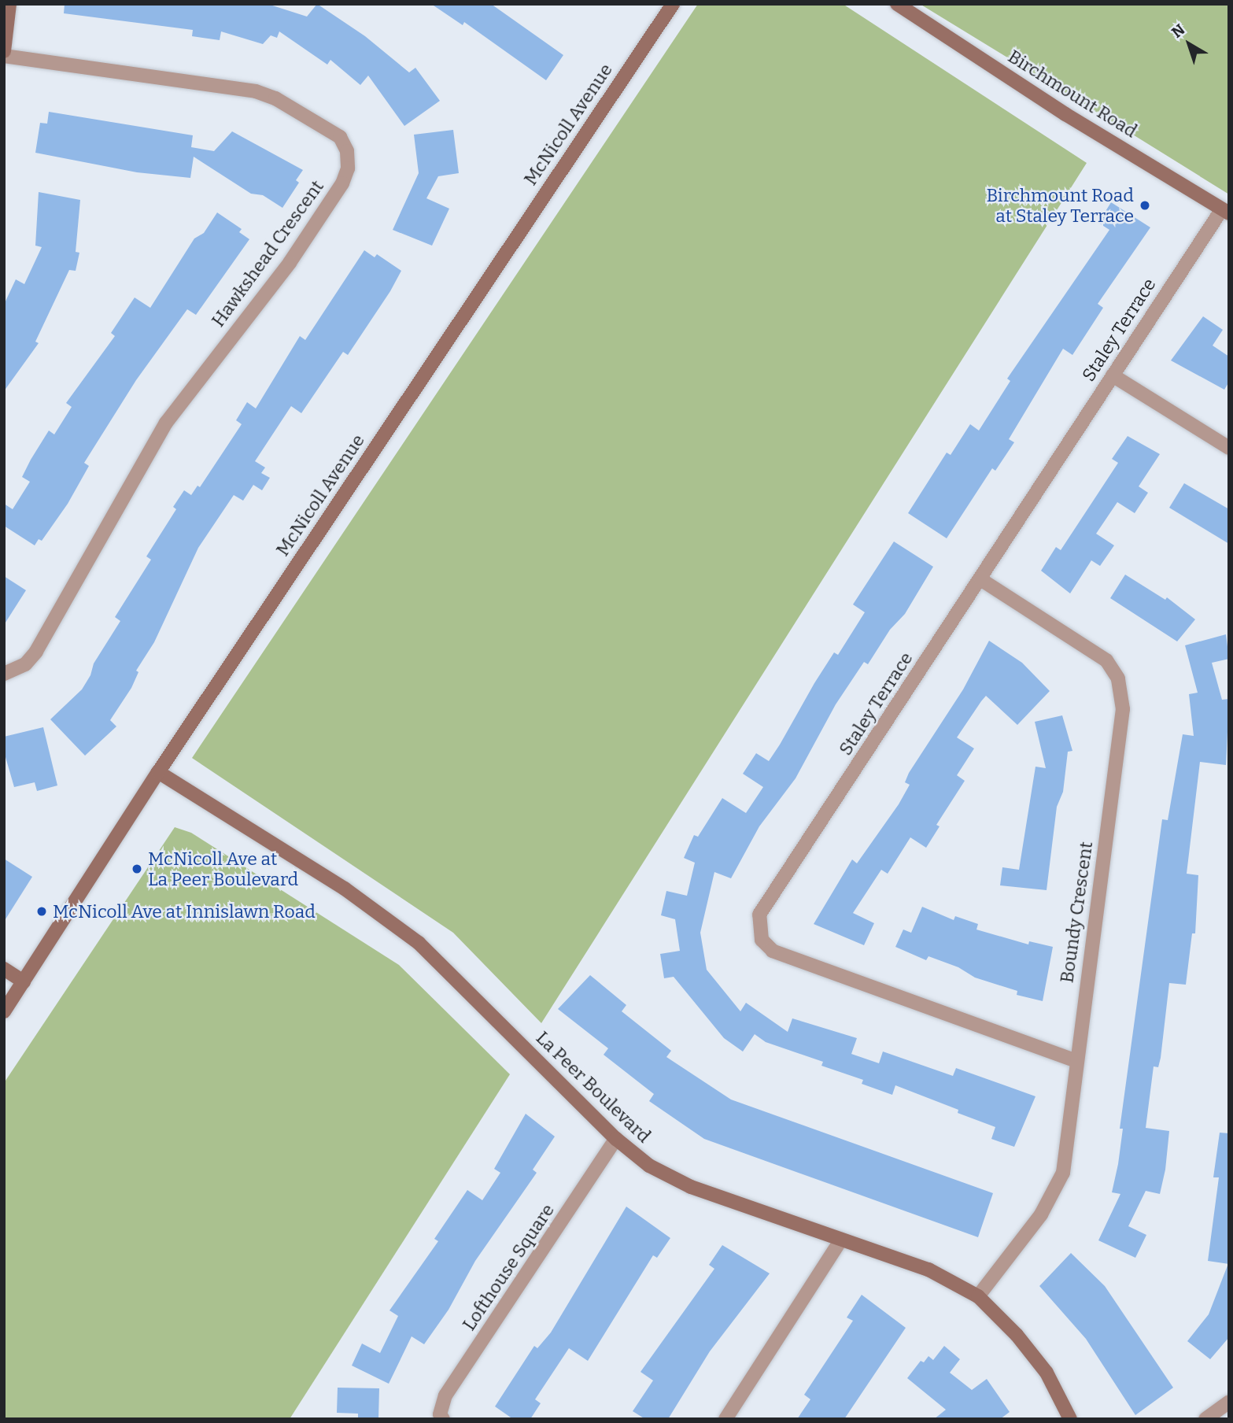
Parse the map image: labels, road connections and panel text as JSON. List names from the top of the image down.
{
  "streets": {
    "main road": ["Birchmount Road", "McNicoll Avenue", "La Peer Boulevard"],
    "street": [
      "Hawkshead Crescent",
      "Staley Terrace",
      "Boundy Crescent",
      "Lofthouse Square"
    ]
  },
  "crossings": [
    ["Birchmount Road", "Staley Terrace"],
    ["McNicoll Avenue", "La Peer Boulevard"],
    ["Staley Terrace", "Boundy Crescent"],
    ["Boundy Crescent", "La Peer Boulevard"],
    ["La Peer Boulevard", "Lofthouse Square"]
  ],
  "places": ["Birchmount Road at Staley Terrace", "McNicoll Ave at La Peer Boulevard", "McNicoll Ave at Innislawn Road"],
  "north": "top left"
}
